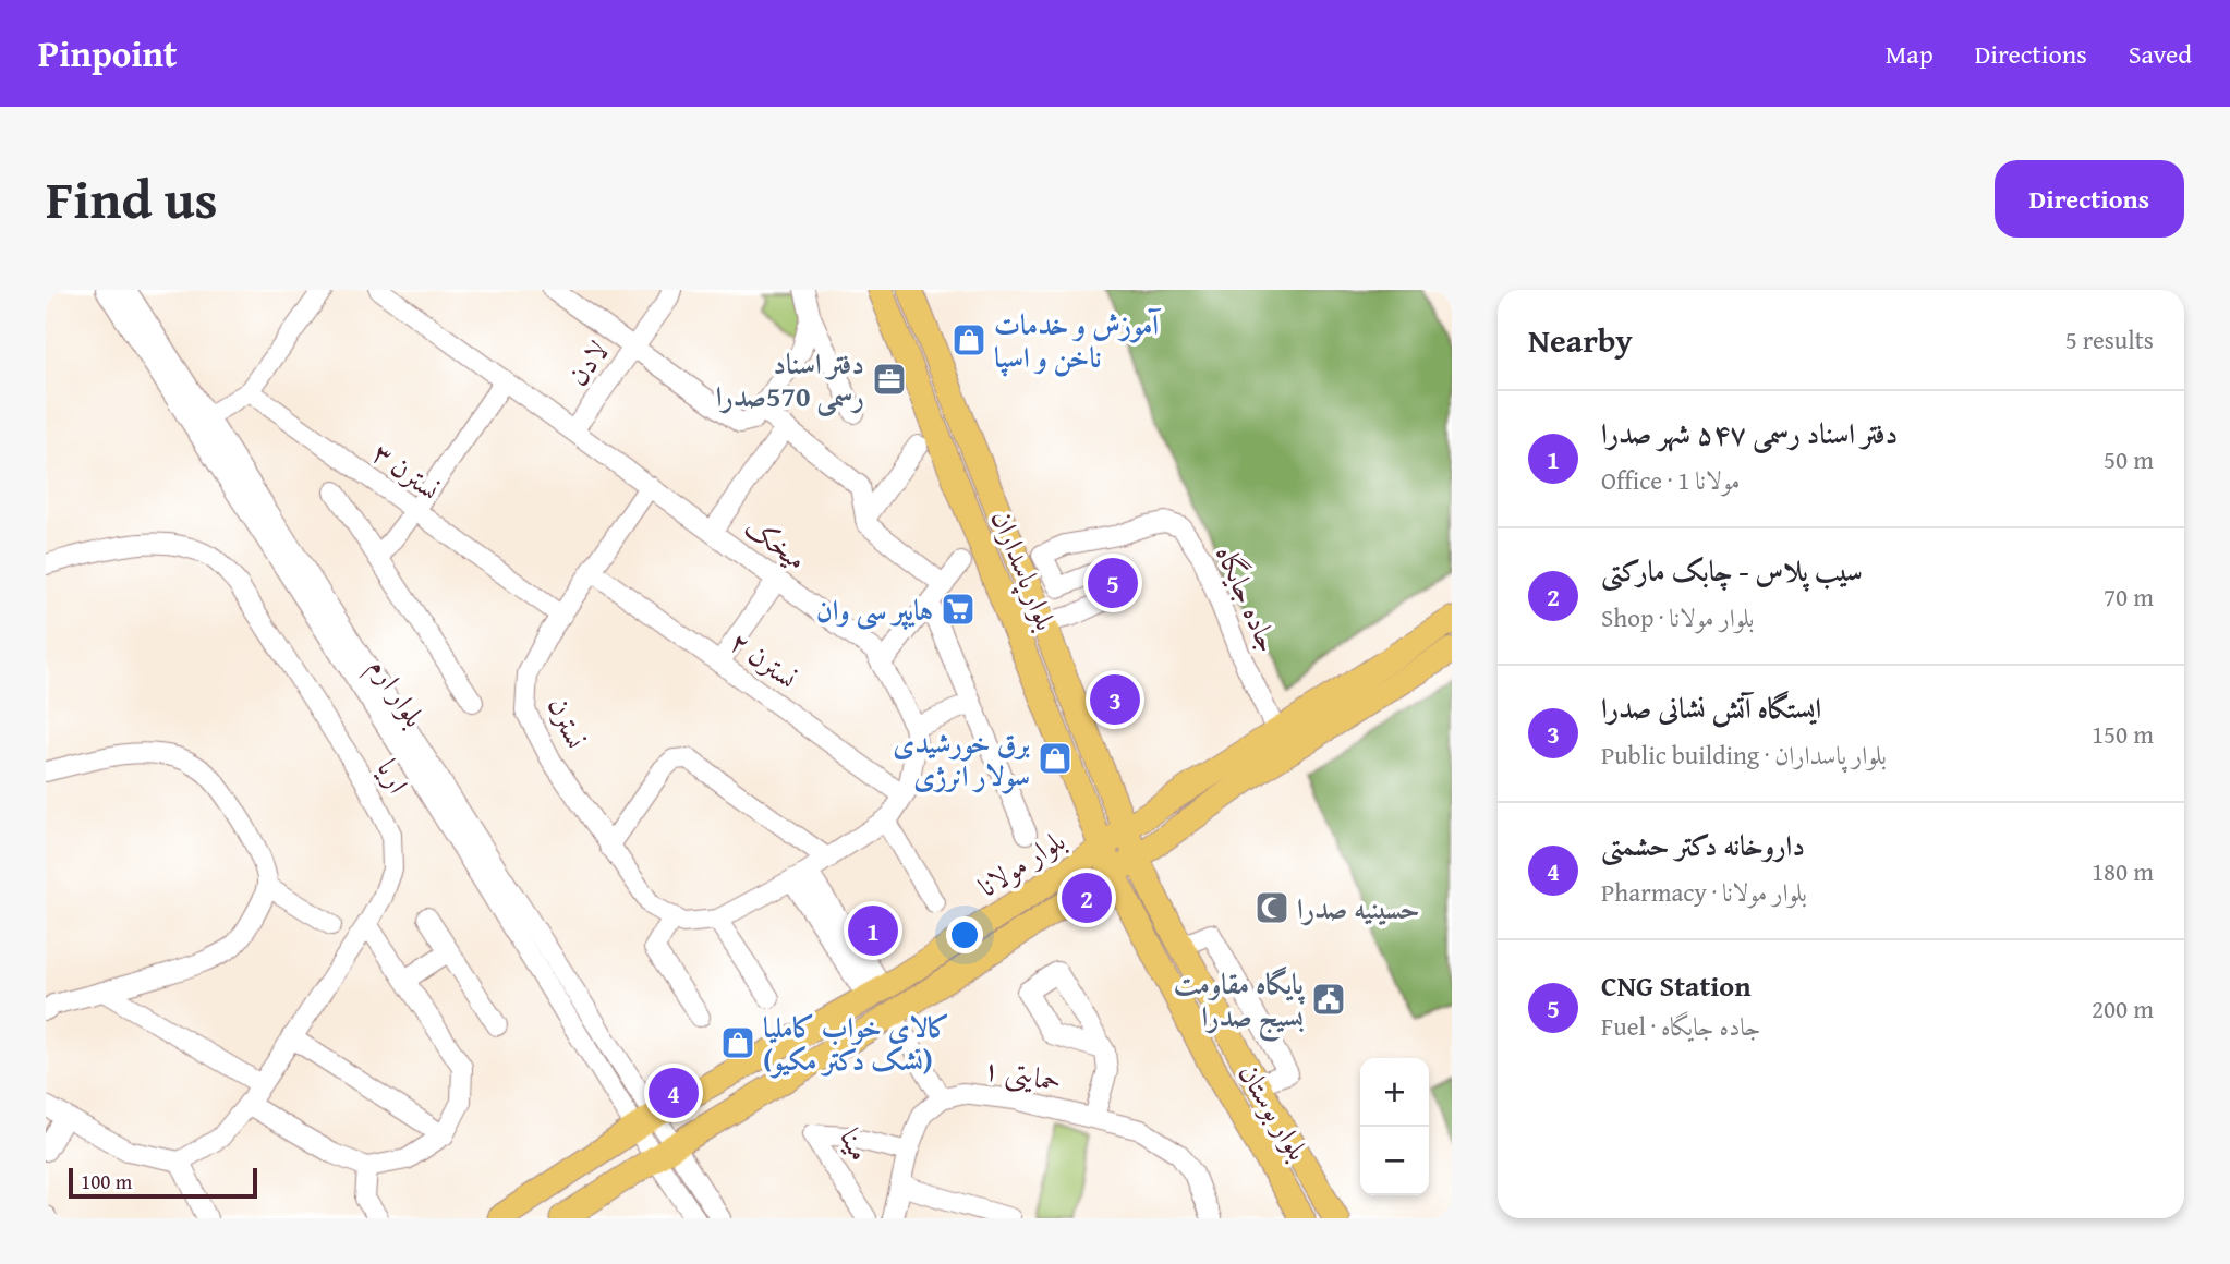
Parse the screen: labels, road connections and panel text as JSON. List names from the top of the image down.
{
  "streets": {
    "main road": ["بلوار پاسداران", "بلوار مولانا", "بلوار بوستان"],
    "street": [
      "لادن",
      "نسترن ۳",
      "میخک",
      "جاده جایگاه",
      "نسترن ۲",
      "بلوار ارم",
      "نسترن",
      "اریا",
      "حمایتی ۱",
      "مینا"
    ]
  },
  "crossings": [
    ["لادن", "میخک"],
    ["نسترن ۳", "نسترن"],
    ["میخک", "نسترن ۲"],
    ["میخک", "نسترن"],
    ["بلوار پاسداران", "جاده جایگاه"],
    ["بلوار پاسداران", "بلوار مولانا"],
    ["بلوار پاسداران", "بلوار بوستان"],
    ["جاده جایگاه", "بلوار مولانا"],
    ["نسترن ۲", "نسترن"],
    ["بلوار ارم", "بلوار مولانا"],
    ["بلوار مولانا", "بلوار بوستان"],
    ["حمایتی ۱", "مینا"]
  ],
  "places": {
    "shop": ["آموزش و خدمات ناخن و اسپا", "برق خورشیدی سولار انرژی", "کالای خواب کاملیا (تشک دکتر مکیو)"],
    "office": ["دفتر اسناد رسمی 570صدرا"],
    "supermarket": ["هایپر سی وان"],
    "mosque": ["حسینیه صدرا"],
    "public building": ["پایگاه مقاومت بسیج صدرا"]
  },
  "scale_bar": "100 m",
  "page": {
    "header": "Pinpoint",
    "nav": ["Map", "Directions", "Saved"],
    "title": "Find us",
    "buttons": "Directions",
    "heading": ["Nearby", "5 results"],
    "list": [
      {
        "mark": "1",
        "name": "دفتر اسناد رسمی ۵۴۷ شهر صدرا",
        "note": "Office · مولانا 1",
        "value": "50 m"
      },
      {
        "mark": "2",
        "name": "سیب پلاس - چابک مارکتی",
        "note": "Shop · بلوار مولانا",
        "value": "70 m"
      },
      {
        "mark": "3",
        "name": "ایستگاه آتش نشانی صدرا",
        "note": "Public building · بلوار پاسداران",
        "value": "150 m"
      },
      {
        "mark": "4",
        "name": "داروخانه دکتر حشمتی",
        "note": "Pharmacy · بلوار مولانا",
        "value": "180 m"
      },
      {
        "mark": "5",
        "name": "CNG Station",
        "note": "Fuel · جاده جایگاه",
        "value": "200 m"
      }
    ],
    "pins": [
      "5",
      "3",
      "2",
      "1",
      "4"
    ],
    "map_buttons": ["+", "−"],
    "scale": "100 m"
  }
}
